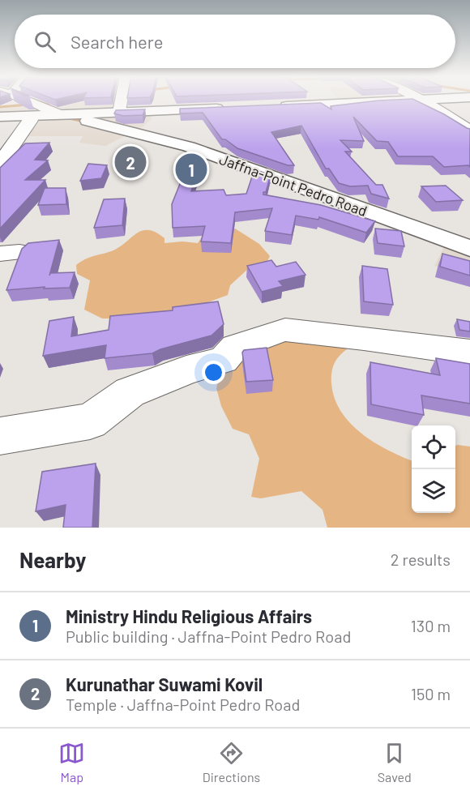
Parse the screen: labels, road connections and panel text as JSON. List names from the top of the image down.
{
  "streets": {
    "main road": ["Jaffna-Point Pedro Road"]
  },
  "page": {
    "search": "Search here",
    "pins": ["2", "1"],
    "heading": ["Nearby", "2 results"],
    "list": [
      {
        "mark": "1",
        "name": "Ministry Hindu Religious Affairs",
        "note": "Public building · Jaffna-Point Pedro Road",
        "value": "130 m"
      },
      {
        "mark": "2",
        "name": "Kurunathar Suwami Kovil",
        "note": "Temple · Jaffna-Point Pedro Road",
        "value": "150 m"
      }
    ],
    "nav": ["Map", "Directions", "Saved"]
  }
}
